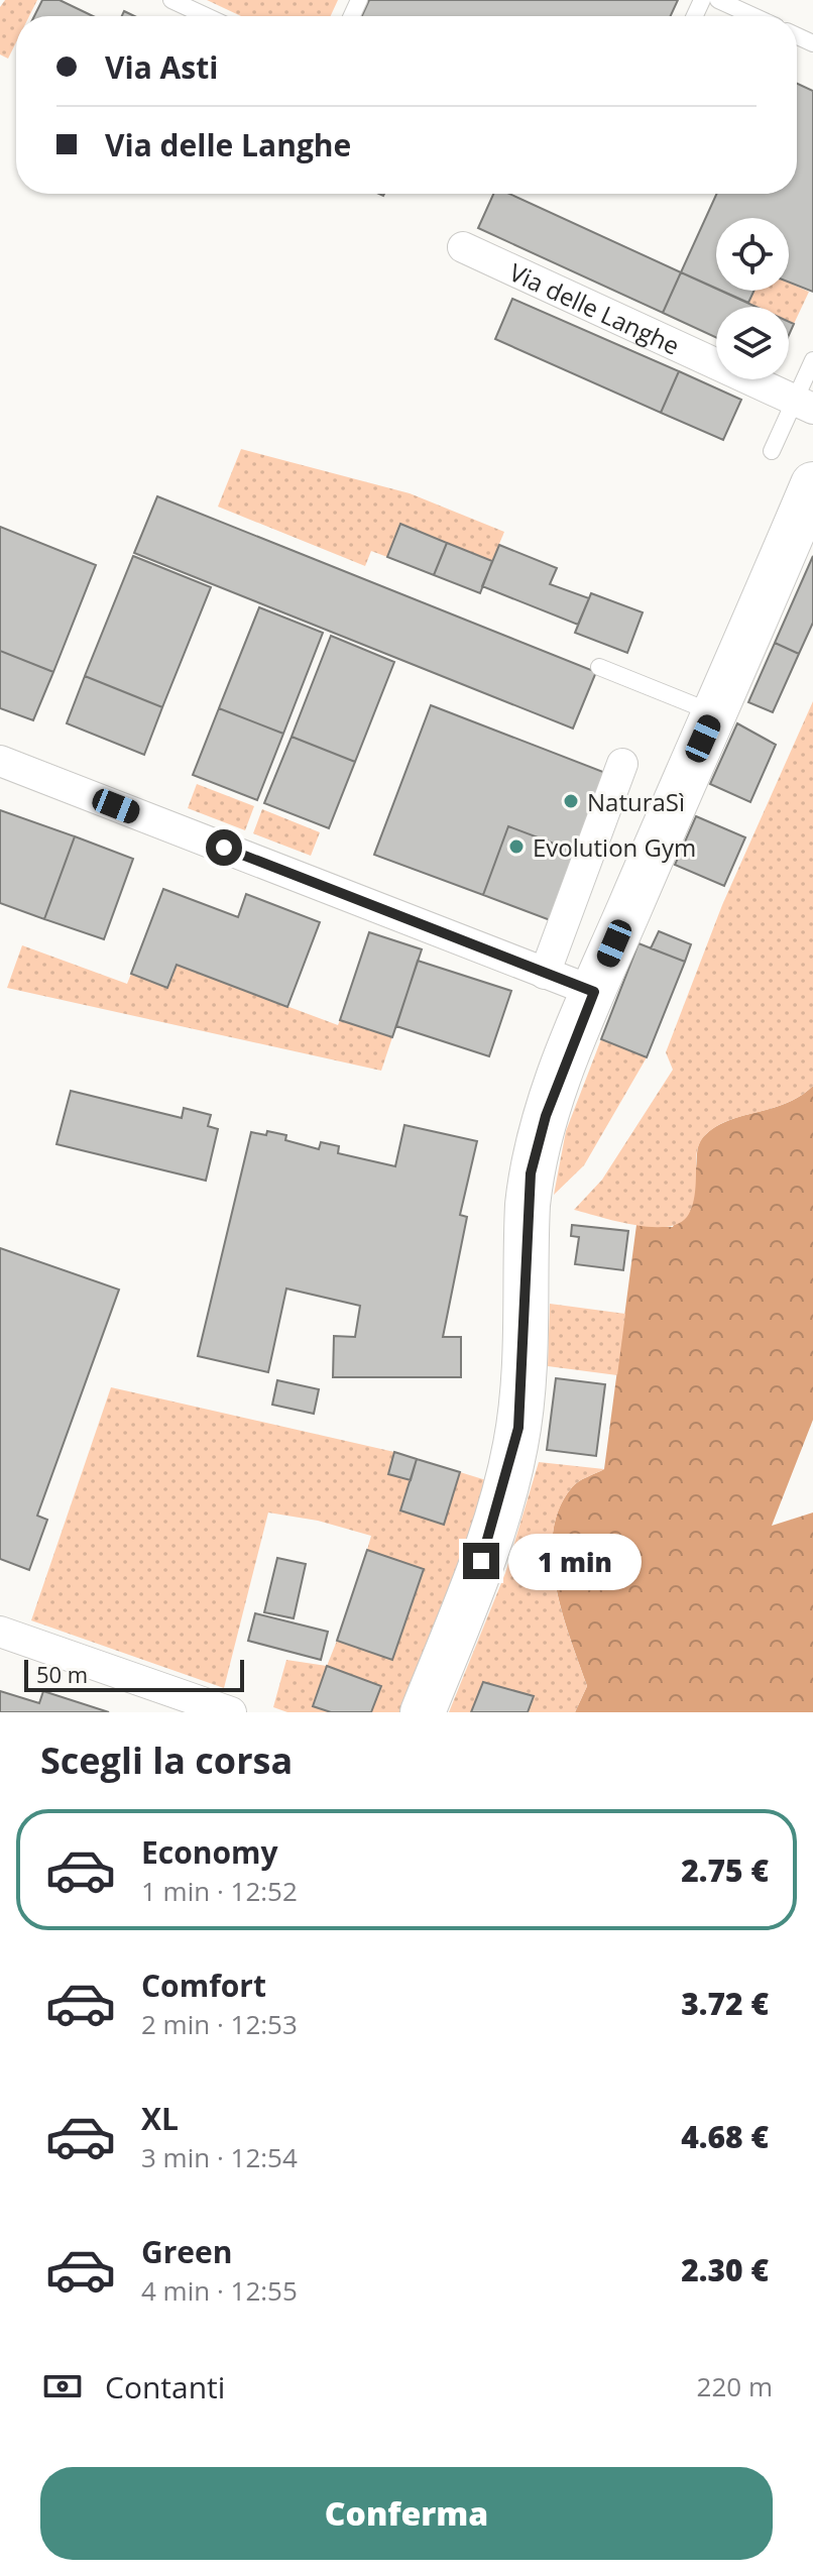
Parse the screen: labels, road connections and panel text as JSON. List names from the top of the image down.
{
  "streets": {
    "street": ["Via delle Langhe"]
  },
  "places": ["NaturaSì", "Evolution Gym"],
  "scale_bar": "50 m",
  "page": {
    "banner": ["Via Asti", "Via delle Langhe"],
    "bubble": "1 min",
    "scale": "50 m",
    "heading": "Scegli la corsa",
    "list": [
      {
        "name": "Economy",
        "note": "1 min · 12:52",
        "value": "2.75 €"
      },
      {
        "name": "Comfort",
        "note": "2 min · 12:53",
        "value": "3.72 €"
      },
      {
        "name": "XL",
        "note": "3 min · 12:54",
        "value": "4.68 €"
      },
      {
        "name": "Green",
        "note": "4 min · 12:55",
        "value": "2.30 €"
      }
    ],
    "pay": ["Contanti", "220 m"],
    "buttons": "Conferma"
  }
}
